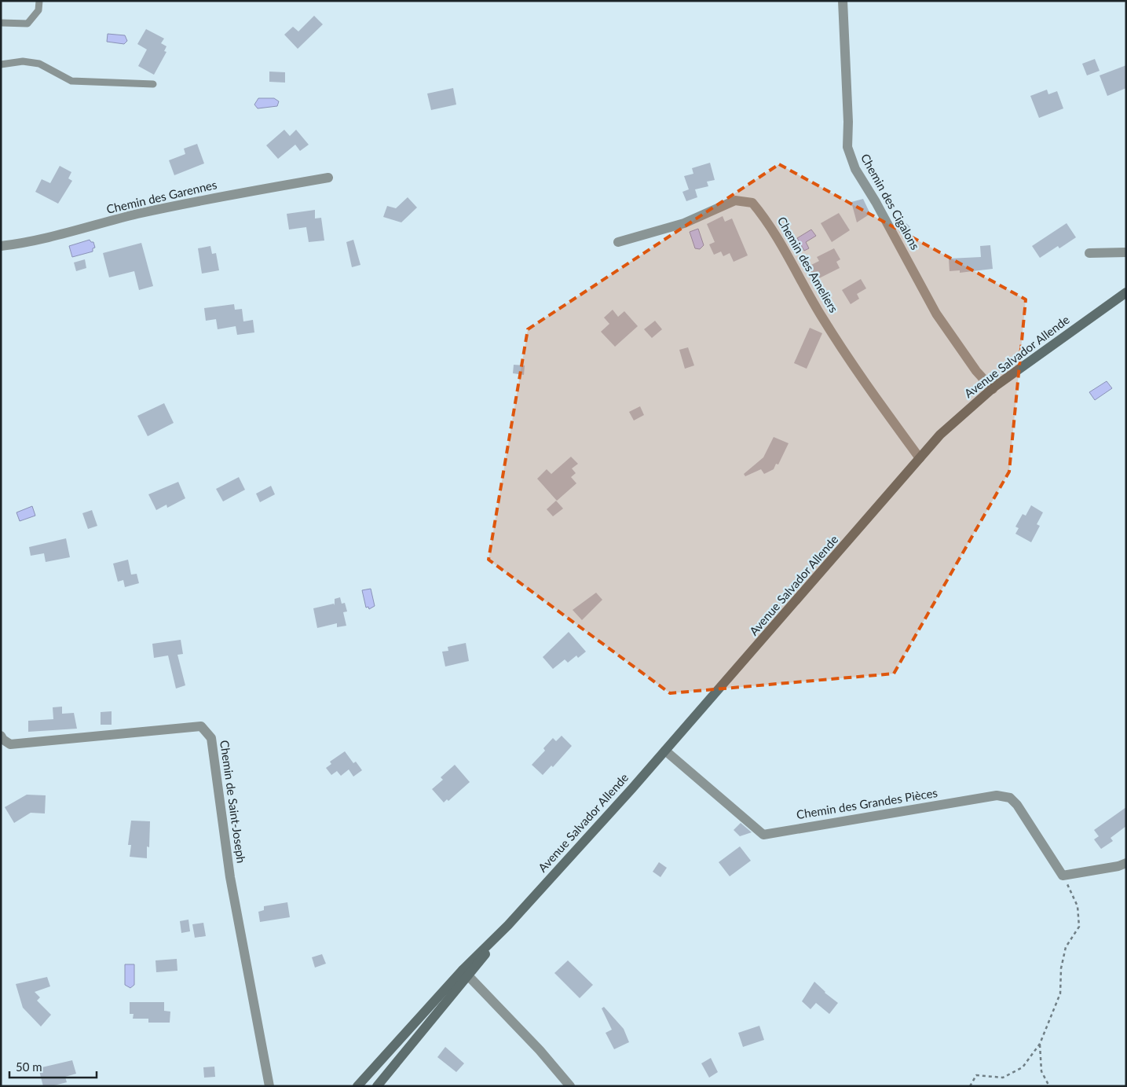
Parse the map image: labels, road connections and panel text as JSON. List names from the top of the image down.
{
  "streets": {
    "main road": ["Avenue Salvador Allende"],
    "street": [
      "Chemin des Garennes",
      "Chemin des Cigalons",
      "Chemin des Ameliers",
      "Chemin de Saint-Joseph",
      "Chemin des Grandes Pièces"
    ]
  },
  "crossings": [
    ["Chemin des Cigalons", "Avenue Salvador Allende"],
    ["Chemin des Ameliers", "Avenue Salvador Allende"],
    ["Avenue Salvador Allende", "Chemin des Grandes Pièces"]
  ],
  "scale_bar": "50 m"
}
